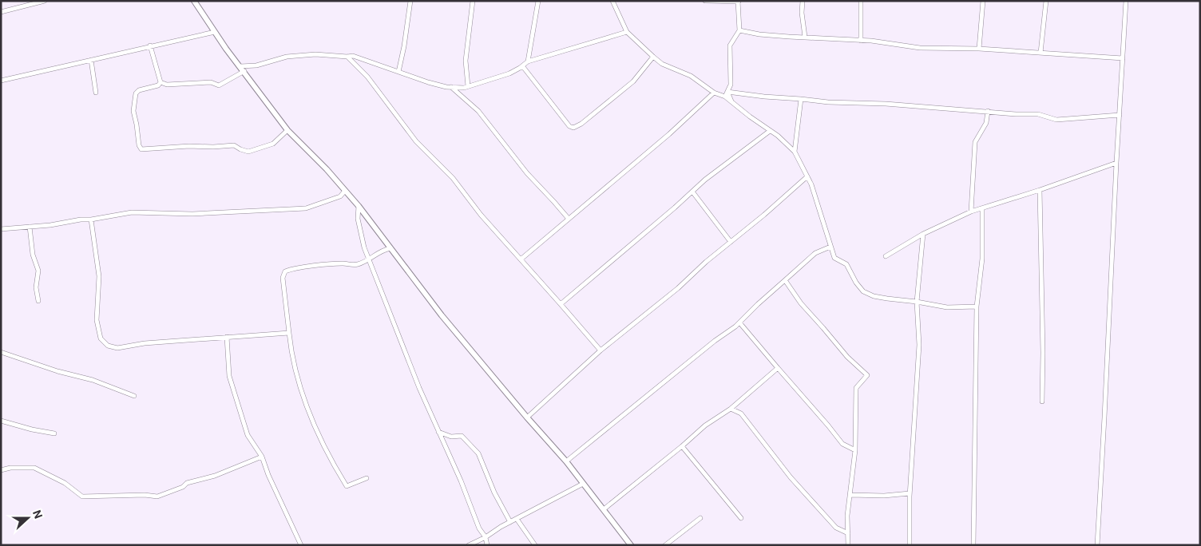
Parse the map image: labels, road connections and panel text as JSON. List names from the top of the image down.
{
  "north": "right"
}
